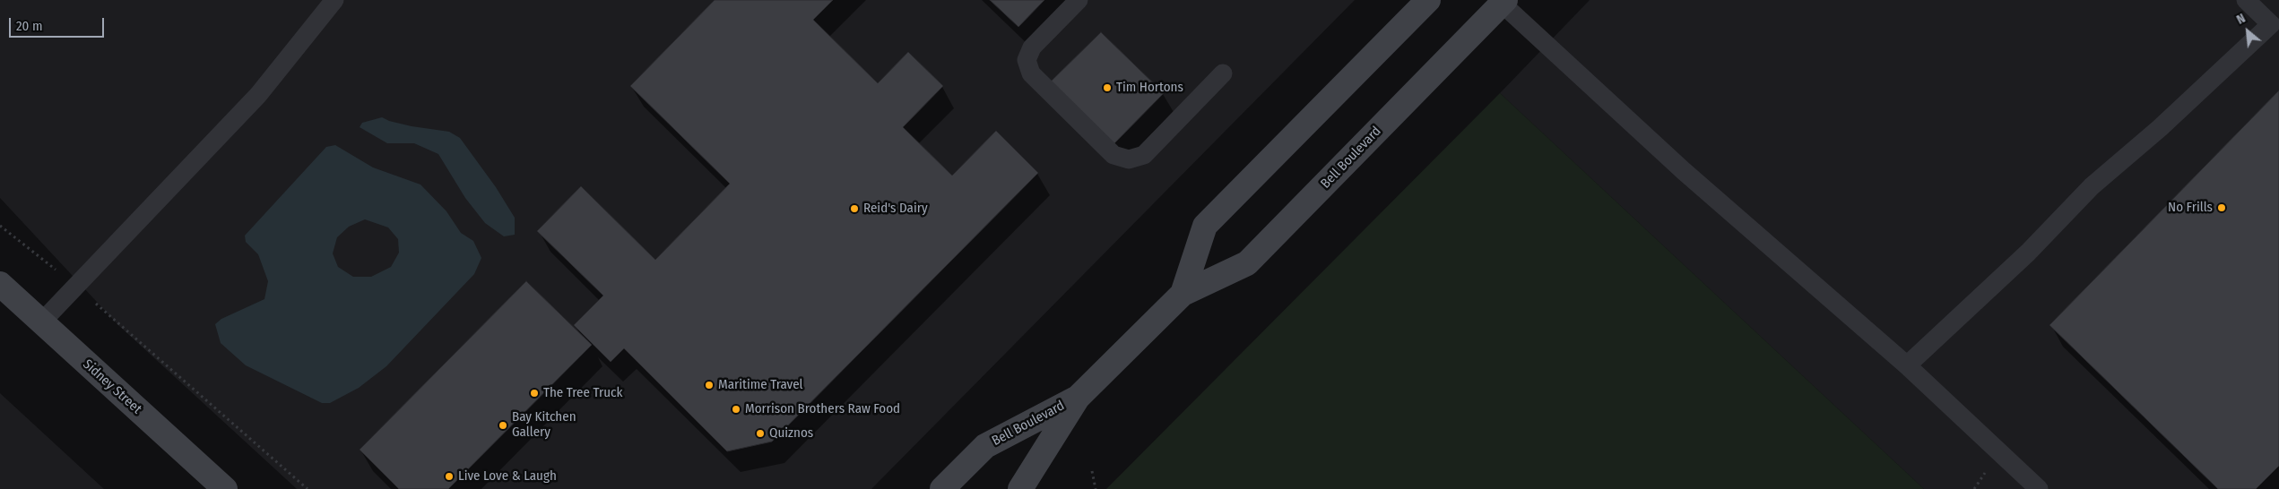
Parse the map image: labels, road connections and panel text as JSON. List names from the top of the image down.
{
  "streets": {
    "main road": ["Bell Boulevard", "Sidney Street"]
  },
  "places": [
    "Tim Hortons",
    "No Frills",
    "Reid's Dairy",
    "Maritime Travel",
    "The Tree Truck",
    "Morrison Brothers Raw Food",
    "Bay Kitchen Gallery",
    "Quiznos",
    "Live Love & Laugh"
  ],
  "scale_bar": "20 m",
  "north": "top left"
}
